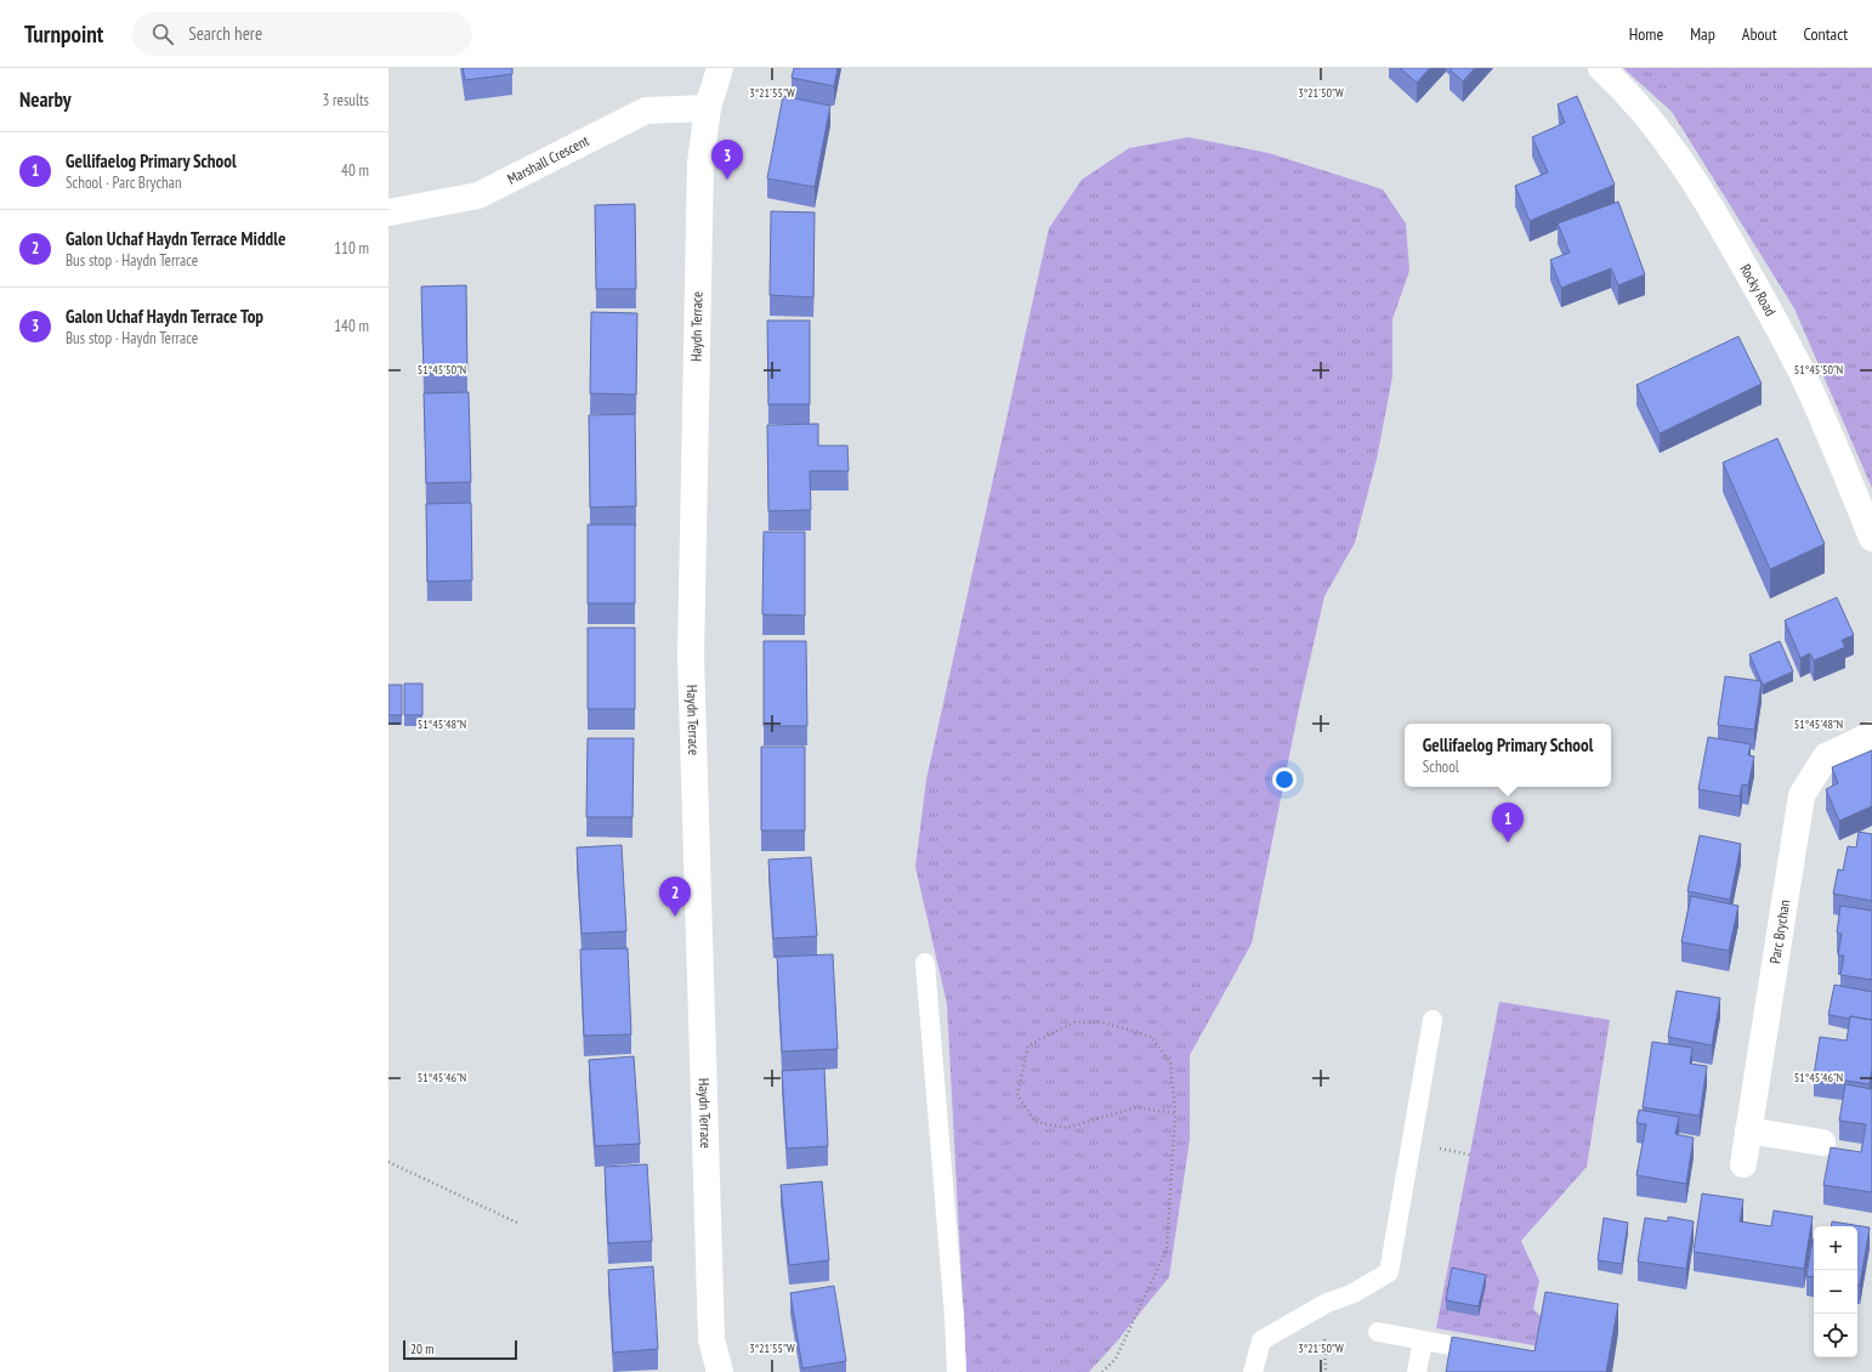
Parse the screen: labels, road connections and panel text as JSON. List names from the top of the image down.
{
  "streets": {
    "street": [
      "Marshall Crescent",
      "Rocky Road",
      "Haydn Terrace",
      "Parc Brychan"
    ]
  },
  "crossings": [
    ["Marshall Crescent", "Haydn Terrace"]
  ],
  "scale_bar": "20 m",
  "page": {
    "header": "Turnpoint",
    "search": "Search here",
    "nav": [
      "Home",
      "Map",
      "About",
      "Contact"
    ],
    "heading": ["Nearby", "3 results"],
    "list": [
      {
        "mark": "1",
        "name": "Gellifaelog Primary School",
        "note": "School · Parc Brychan",
        "value": "40 m"
      },
      {
        "mark": "2",
        "name": "Galon Uchaf Haydn Terrace Middle",
        "note": "Bus stop · Haydn Terrace",
        "value": "110 m"
      },
      {
        "mark": "3",
        "name": "Galon Uchaf Haydn Terrace Top",
        "note": "Bus stop · Haydn Terrace",
        "value": "140 m"
      }
    ],
    "pins": ["3", "1", "2"],
    "popup": ["Gellifaelog Primary School", "School"],
    "map_buttons": ["+", "−"],
    "scale": "20 m"
  },
  "coordinates": [
    "3°21'55\"W",
    "3°21'50\"W",
    "51°45'50\"N",
    "51°45'48\"N",
    "51°45'46\"N"
  ]
}
